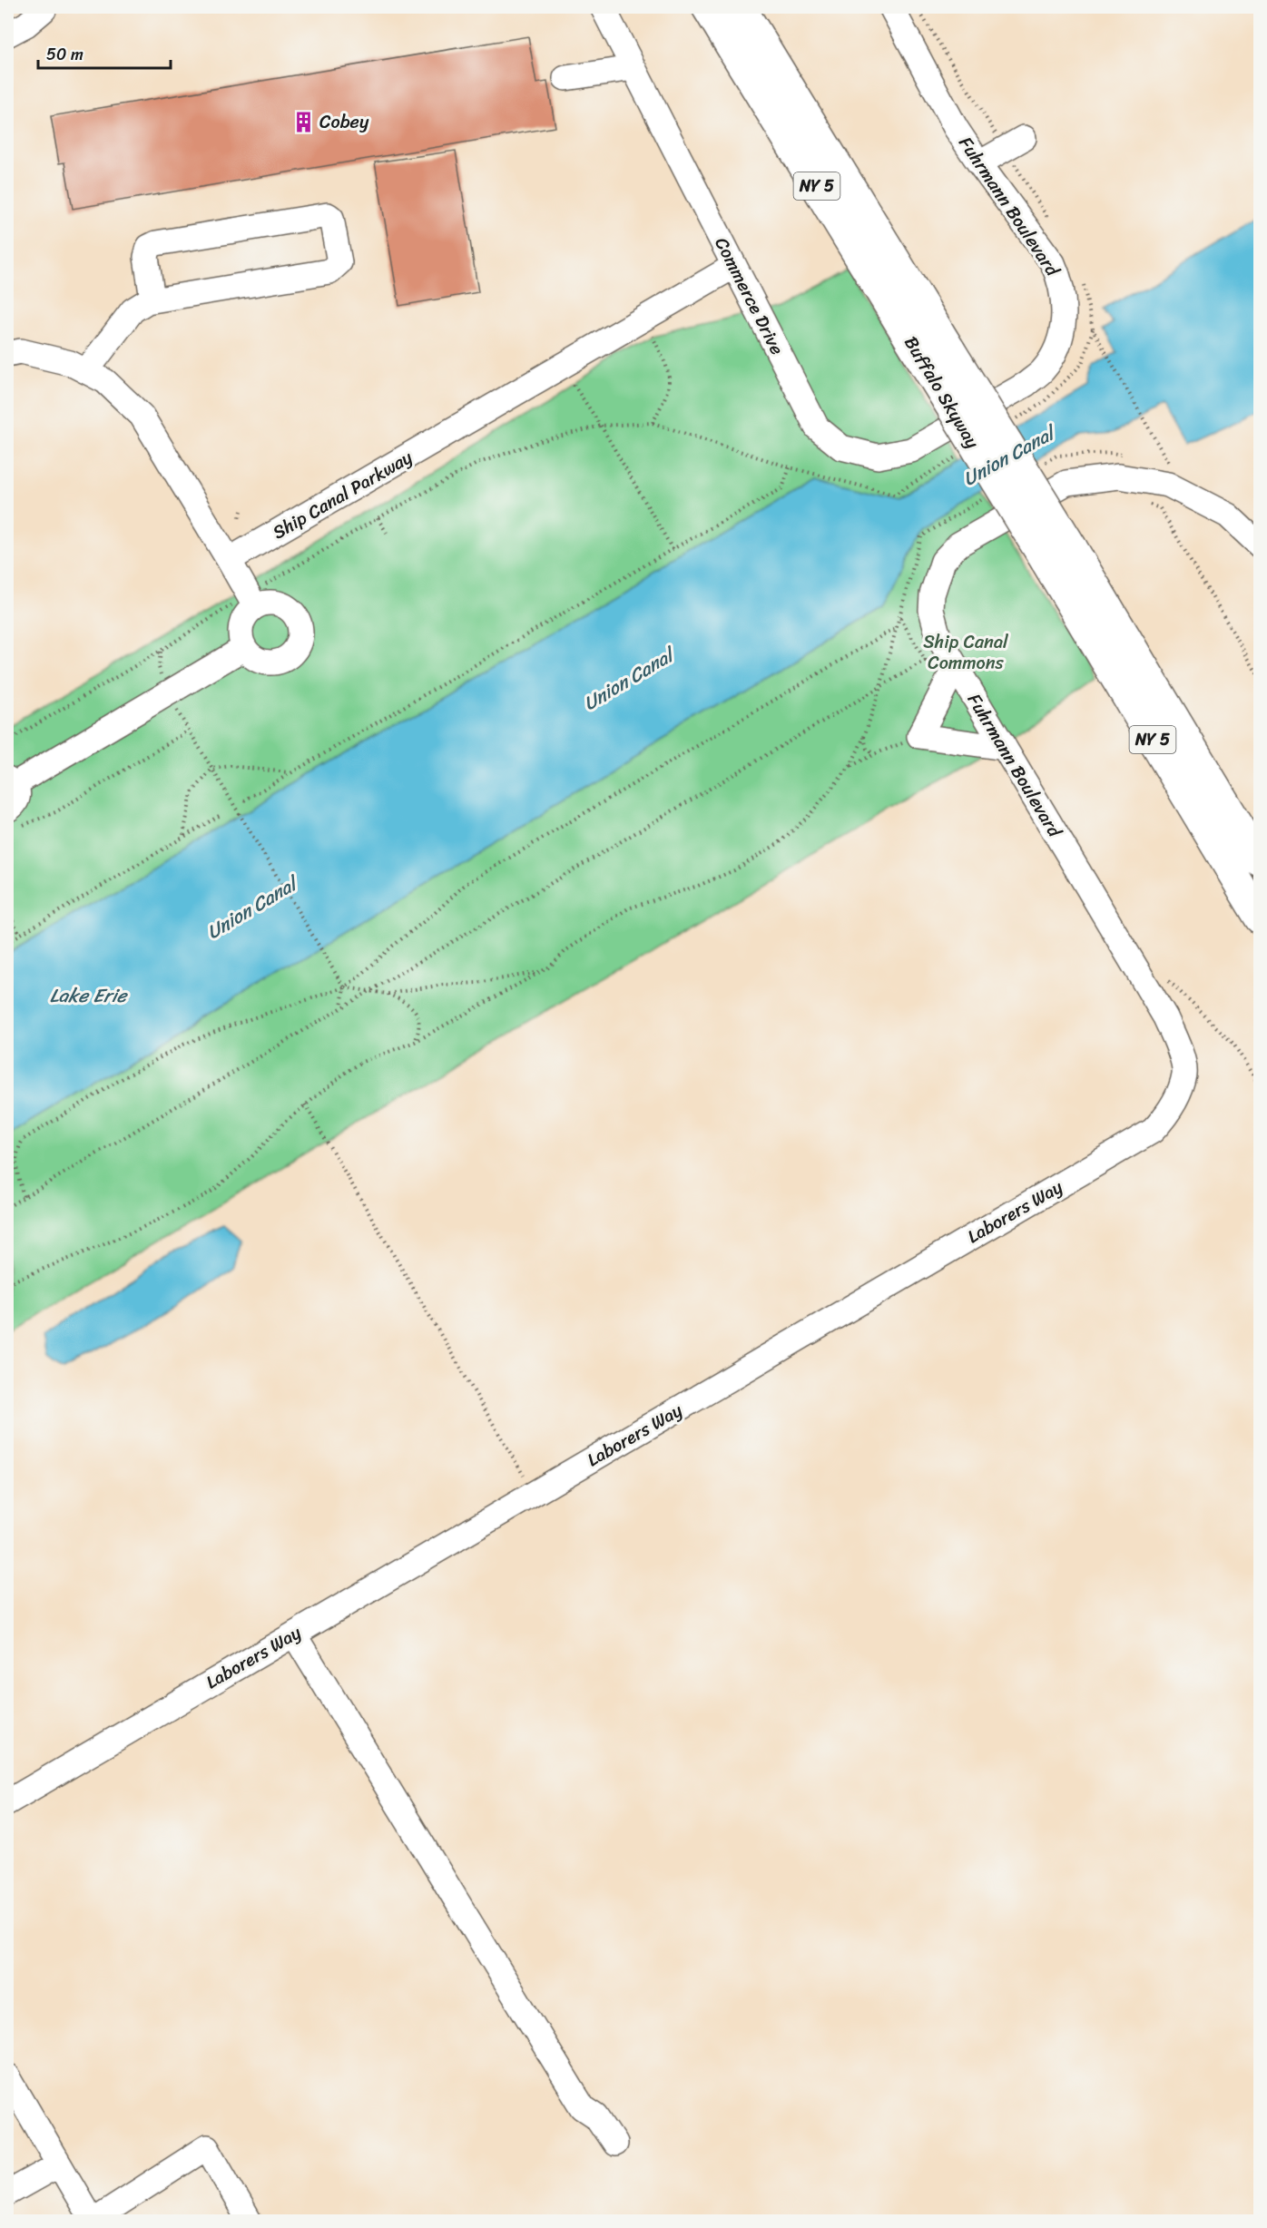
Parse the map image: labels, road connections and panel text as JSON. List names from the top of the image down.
{
  "streets": {
    "highway": ["NY 5", "Buffalo Skyway"],
    "street": [
      "Fuhrmann Boulevard",
      "Commerce Drive",
      "Ship Canal Parkway",
      "Laborers Way"
    ]
  },
  "crossings": [
    ["Fuhrmann Boulevard", "Commerce Drive"],
    ["Fuhrmann Boulevard", "Laborers Way"],
    ["Commerce Drive", "Ship Canal Parkway"]
  ],
  "water": ["Union Canal", "Lake Erie"],
  "parks": ["Ship Canal Commons"],
  "places": {
    "building": ["Cobey"]
  },
  "scale_bar": "50 m"
}
